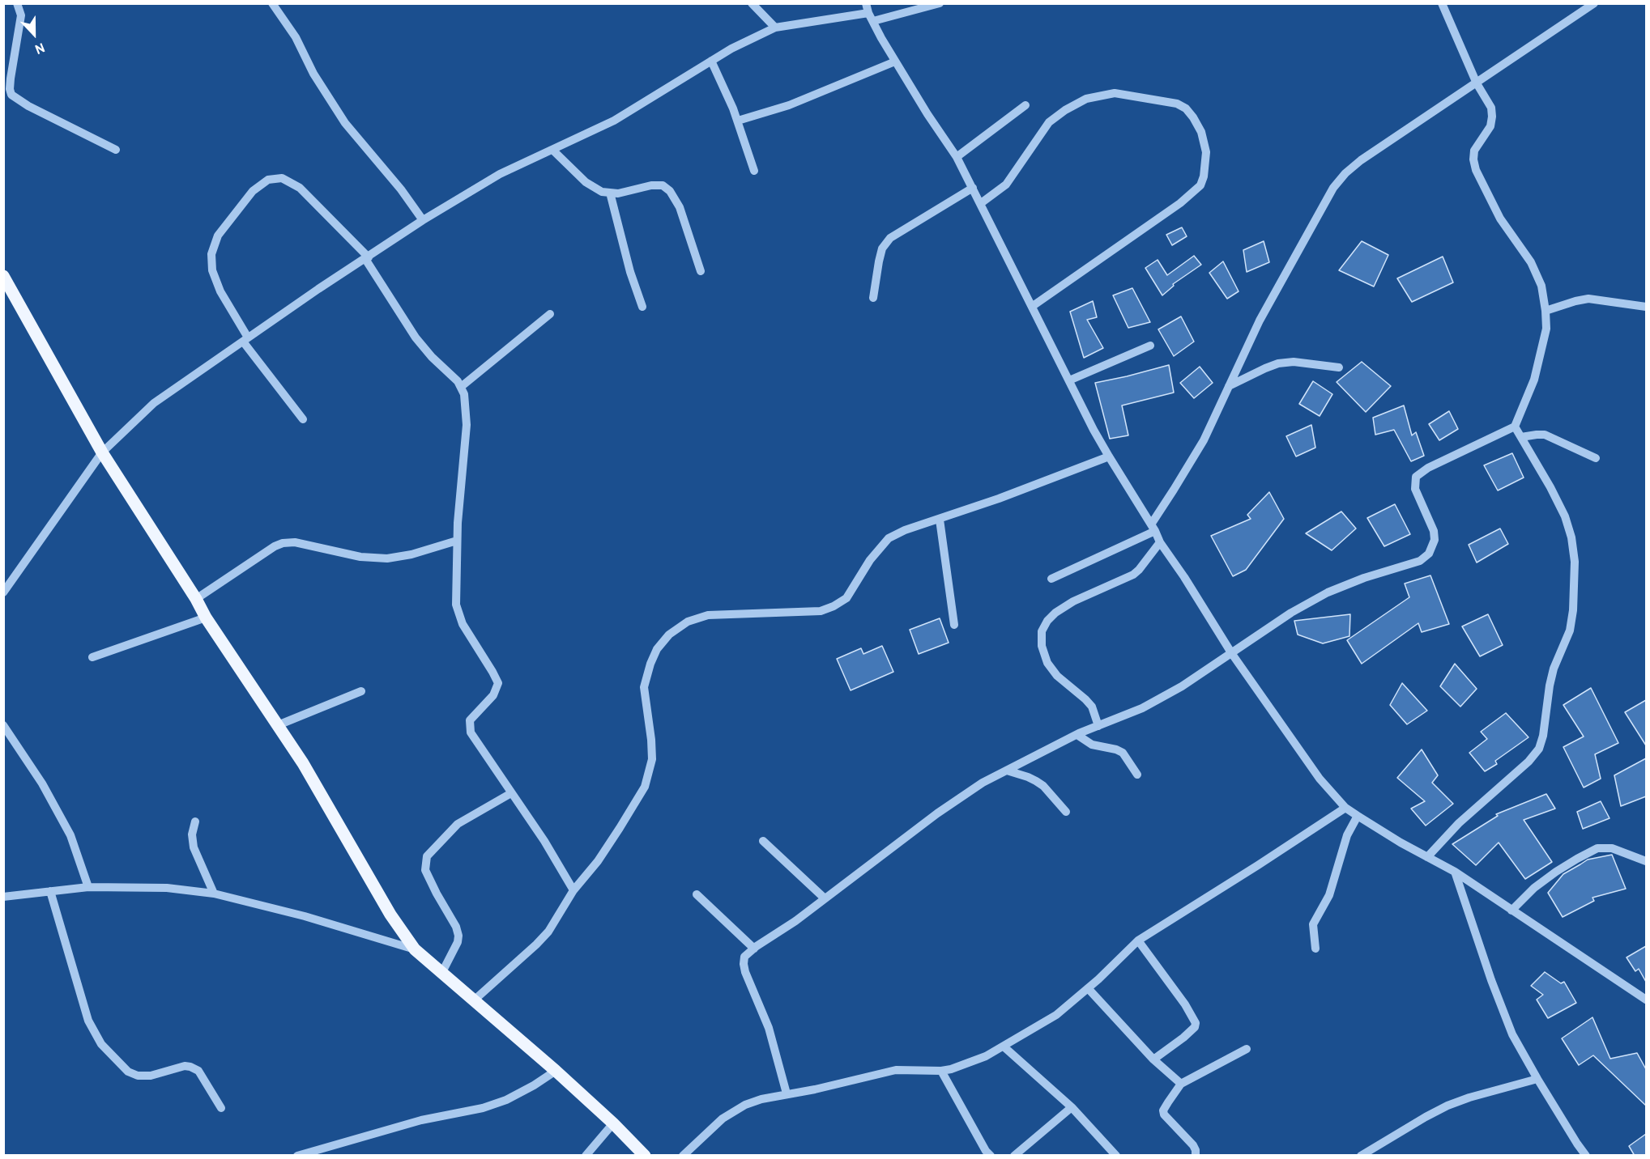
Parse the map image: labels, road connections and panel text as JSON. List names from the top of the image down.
{
  "north": "bottom"
}
